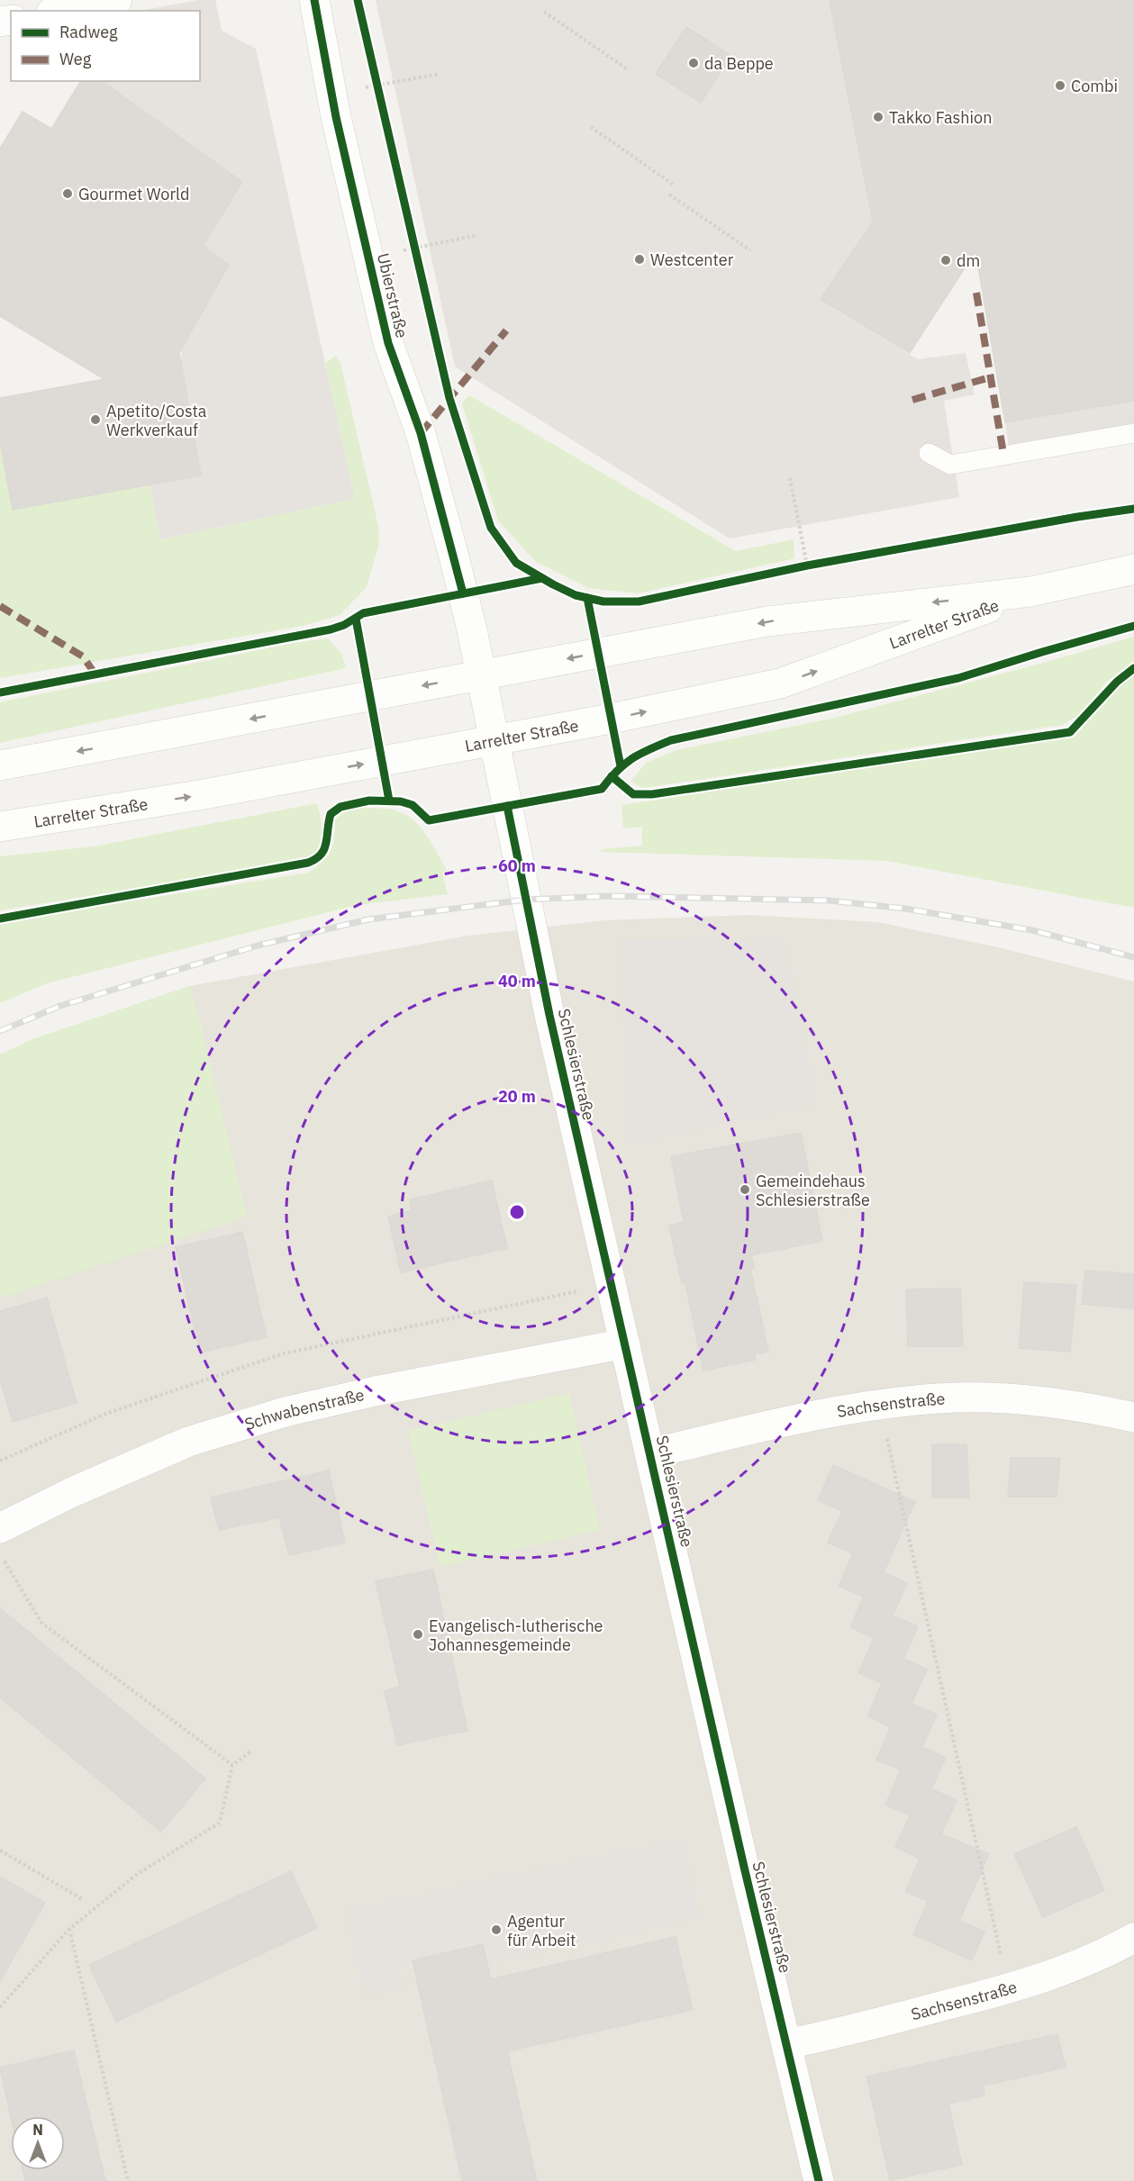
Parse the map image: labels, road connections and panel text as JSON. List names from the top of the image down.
{
  "streets": {
    "street": [
      "Ubierstraße",
      "Larrelter Straße",
      "Schlesierstraße",
      "Sachsenstraße",
      "Schwabenstraße"
    ]
  },
  "crossings": [
    ["Ubierstraße", "Larrelter Straße"],
    ["Ubierstraße", "Schlesierstraße"],
    ["Larrelter Straße", "Schlesierstraße"],
    ["Schlesierstraße", "Sachsenstraße"],
    ["Schlesierstraße", "Schwabenstraße"]
  ],
  "places": [
    "da Beppe",
    "Combi",
    "Takko Fashion",
    "Gourmet World",
    "Westcenter",
    "dm",
    "Apetito/Costa Werkverkauf",
    "Gemeindehaus Schlesierstraße",
    "Evangelisch-lutherische Johannesgemeinde",
    "Agentur für Arbeit"
  ],
  "legend": ["Radweg", "Weg"],
  "north": "top",
  "rings": ["60 m", "40 m", "20 m"]
}
